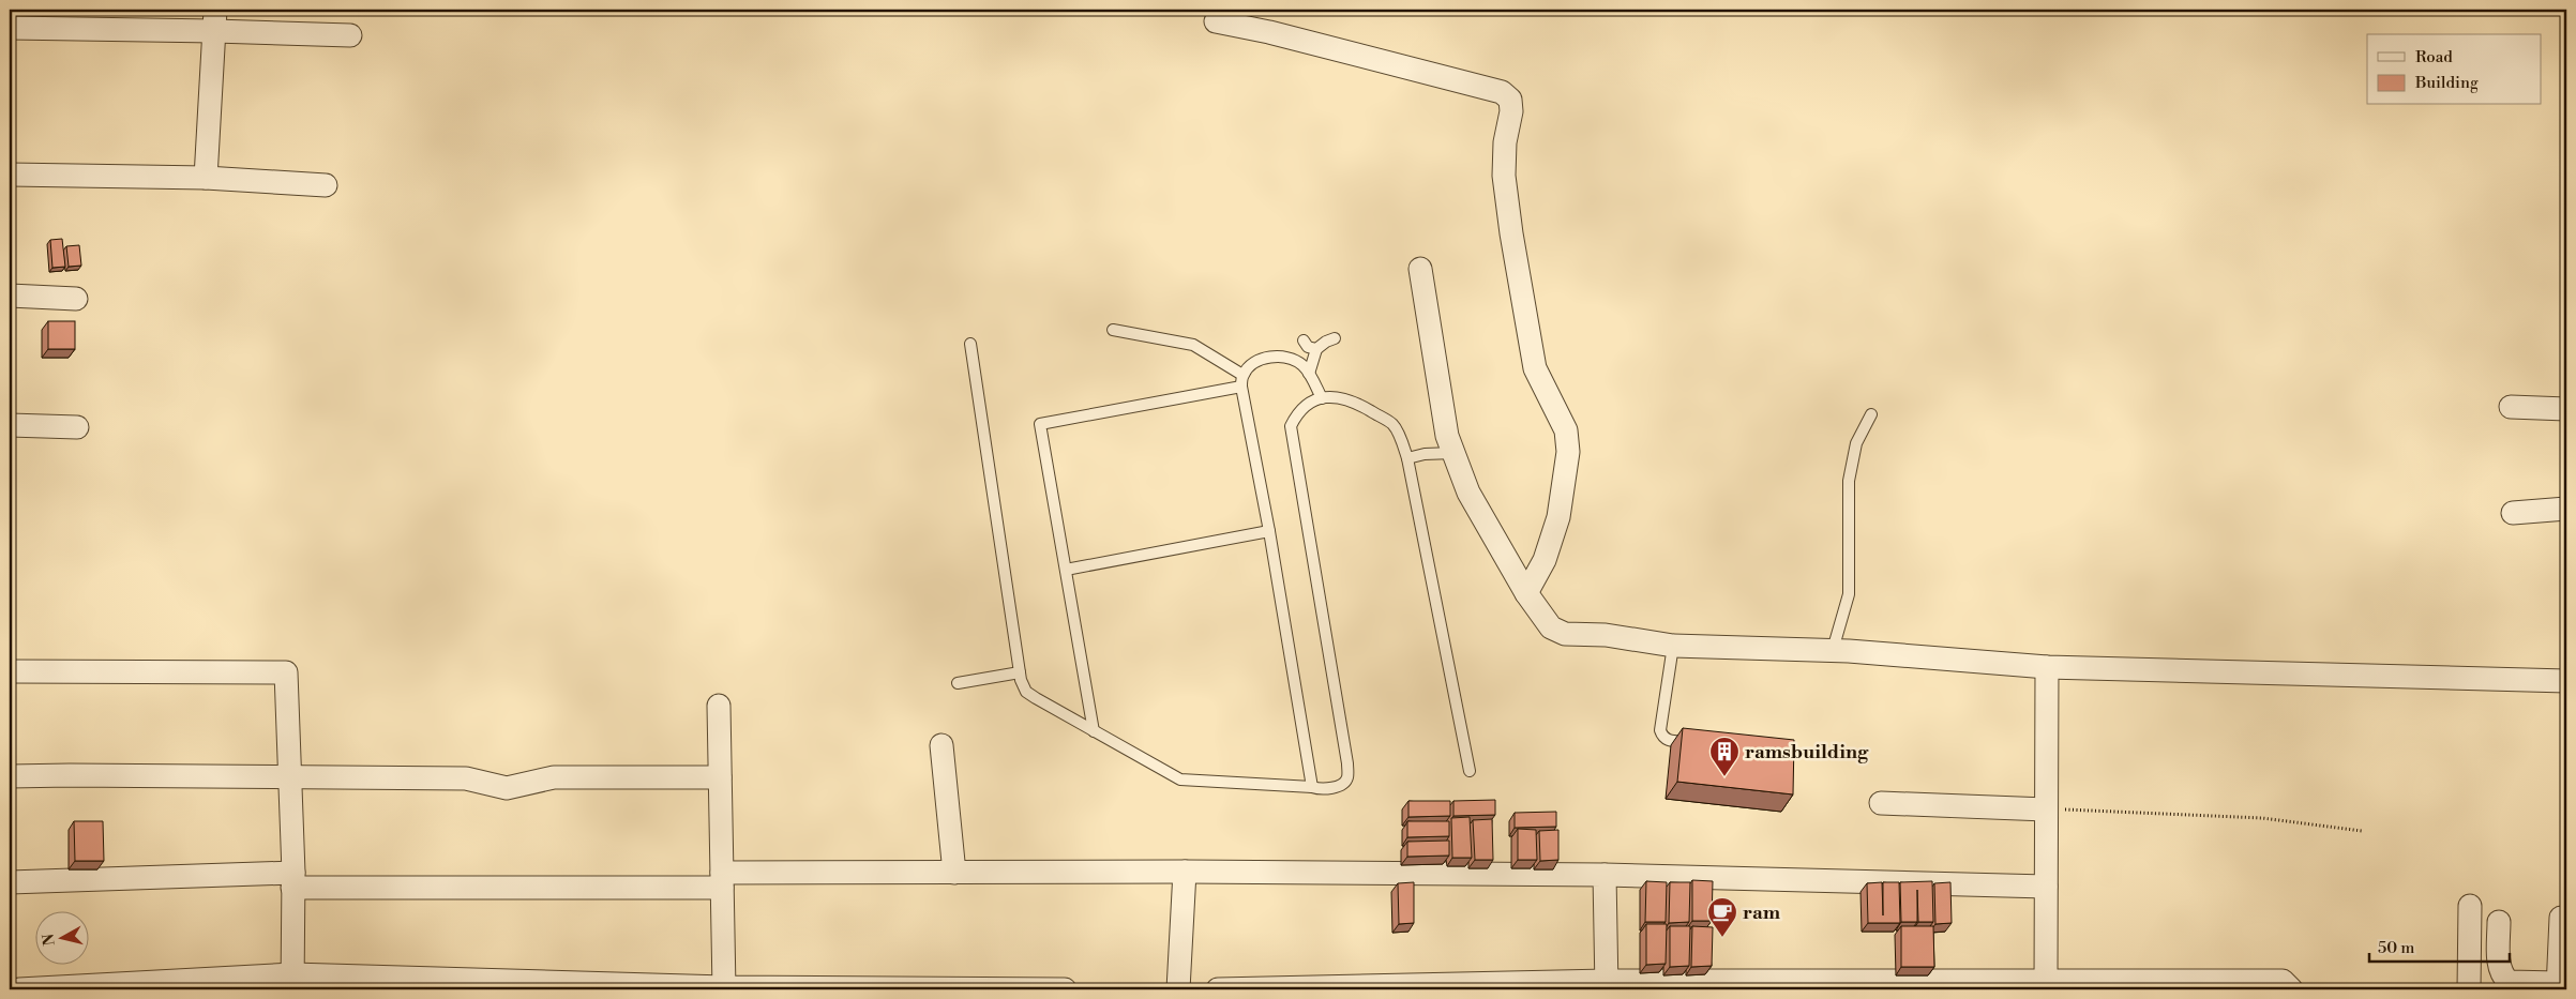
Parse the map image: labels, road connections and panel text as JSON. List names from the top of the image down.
{
  "places": {
    "building": ["ramsbuilding"],
    "cafe": ["ram"]
  },
  "legend": ["Road", "Building"],
  "scale_bar": "50 m",
  "north": "left"
}
